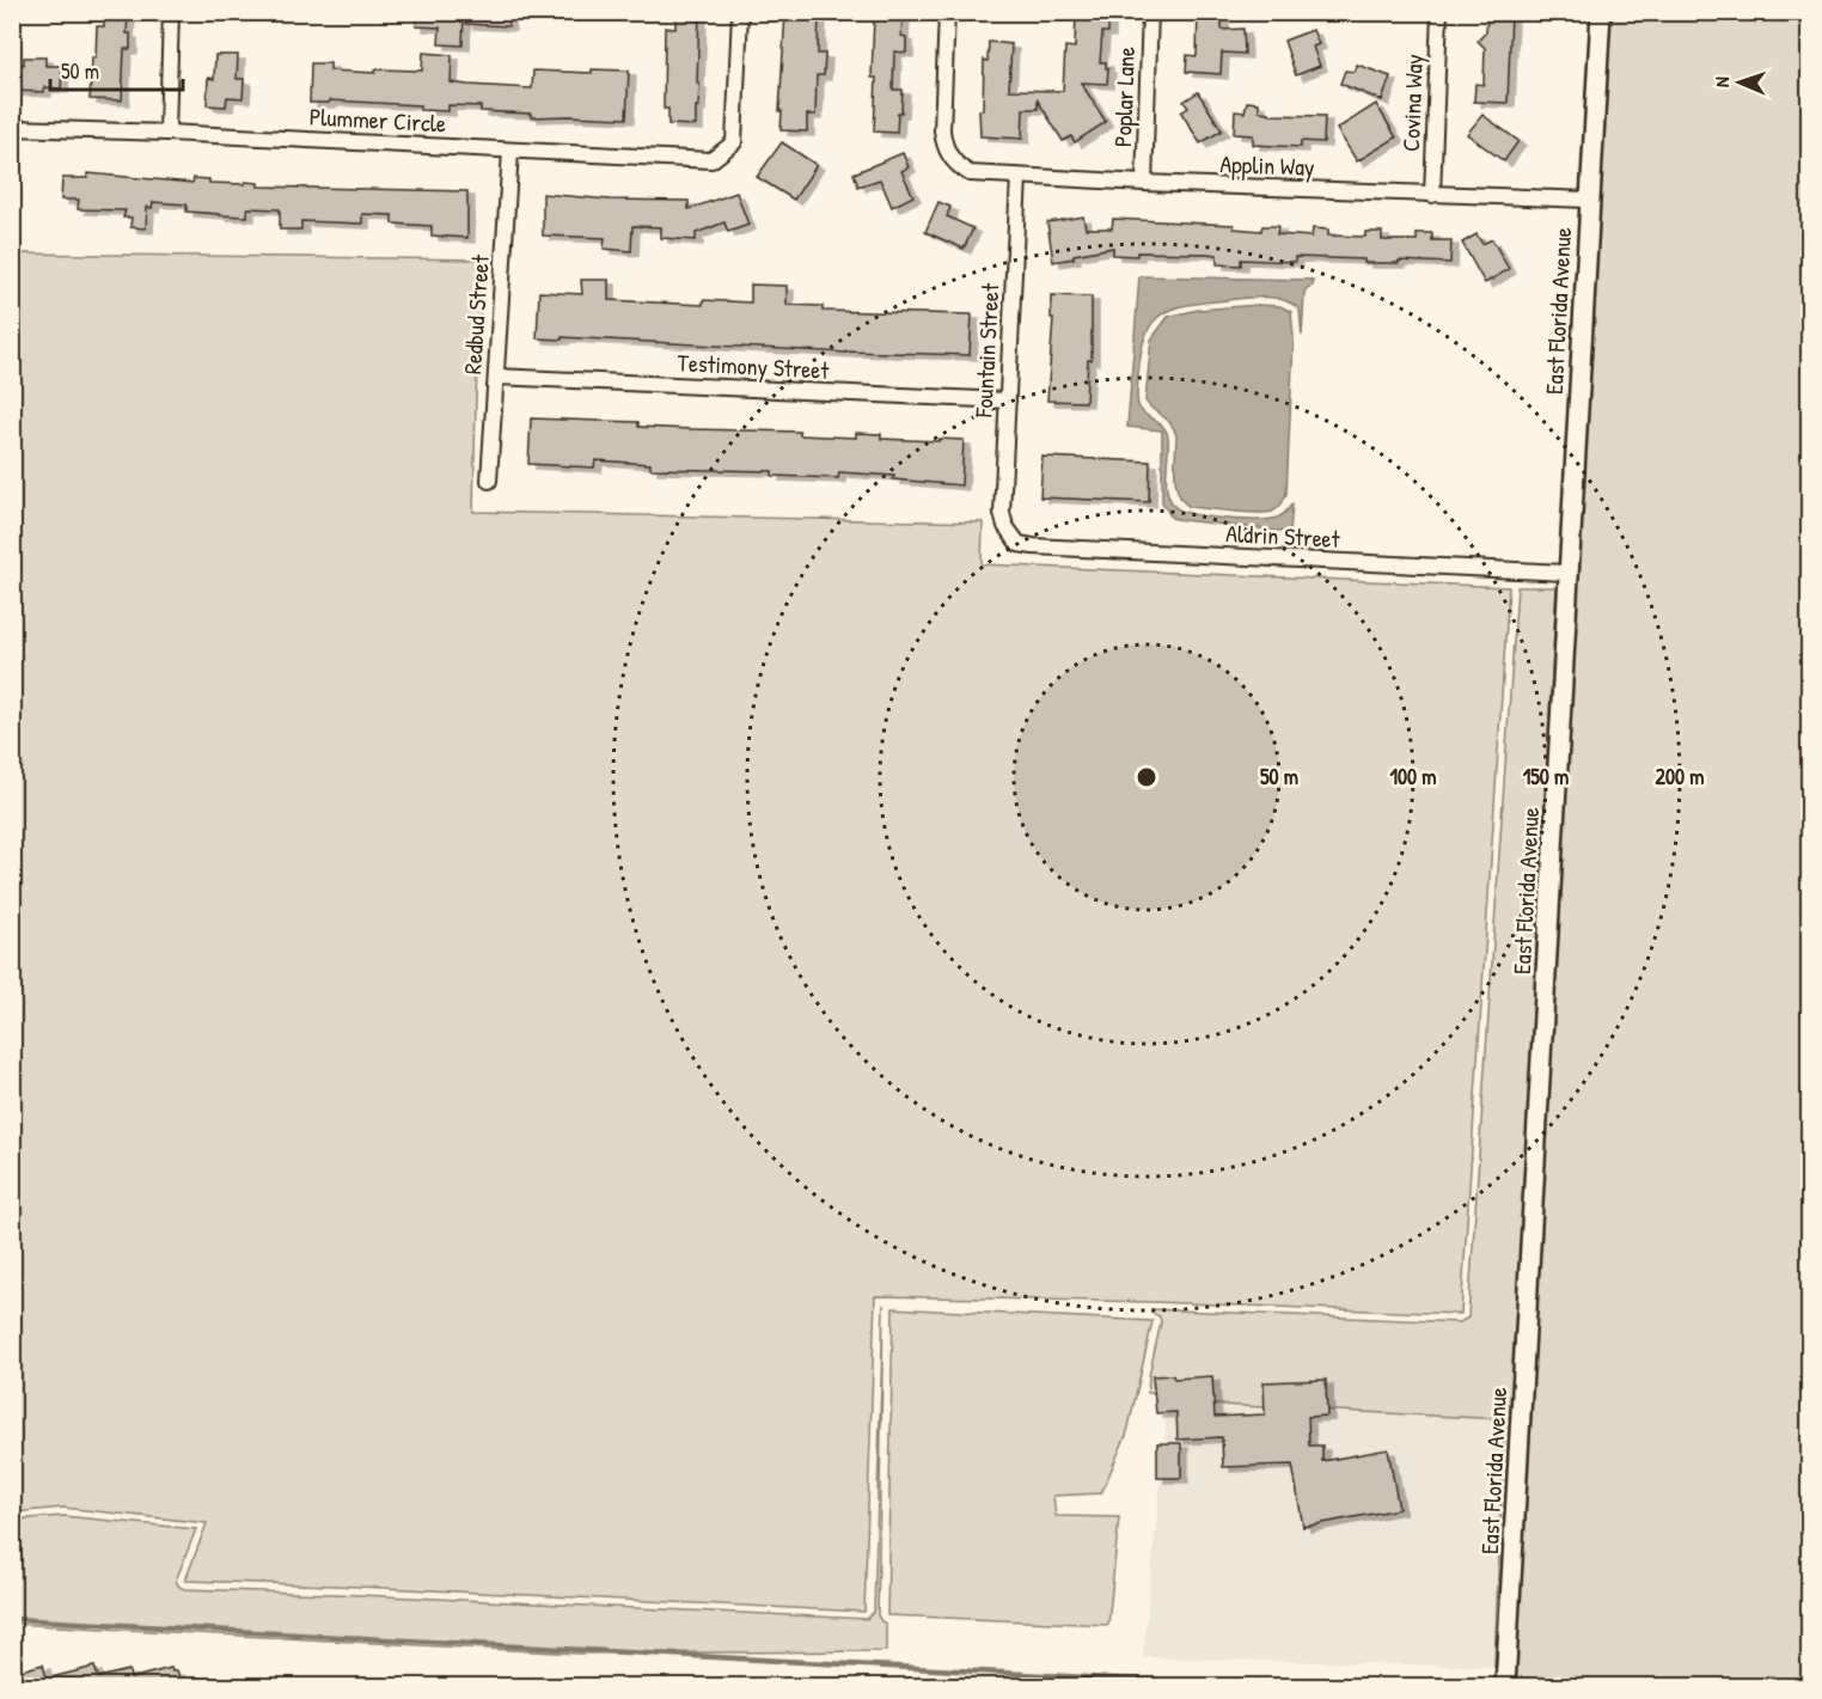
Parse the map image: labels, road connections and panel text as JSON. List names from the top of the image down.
{
  "streets": {
    "street": [
      "Poplar Lane",
      "Covina Way",
      "Plummer Circle",
      "Applin Way",
      "East Florida Avenue",
      "Redbud Street",
      "Fountain Street",
      "Testimony Street",
      "Aldrin Street"
    ]
  },
  "crossings": [
    ["Poplar Lane", "Applin Way"],
    ["Covina Way", "Applin Way"],
    ["Plummer Circle", "Redbud Street"],
    ["Applin Way", "East Florida Avenue"],
    ["Applin Way", "Fountain Street"],
    ["East Florida Avenue", "Aldrin Street"],
    ["Redbud Street", "Testimony Street"],
    ["Fountain Street", "Testimony Street"],
    ["Fountain Street", "Aldrin Street"]
  ],
  "scale_bar": "50 m",
  "north": "left",
  "rings": [
    "50 m",
    "100 m",
    "150 m",
    "200 m"
  ]
}
